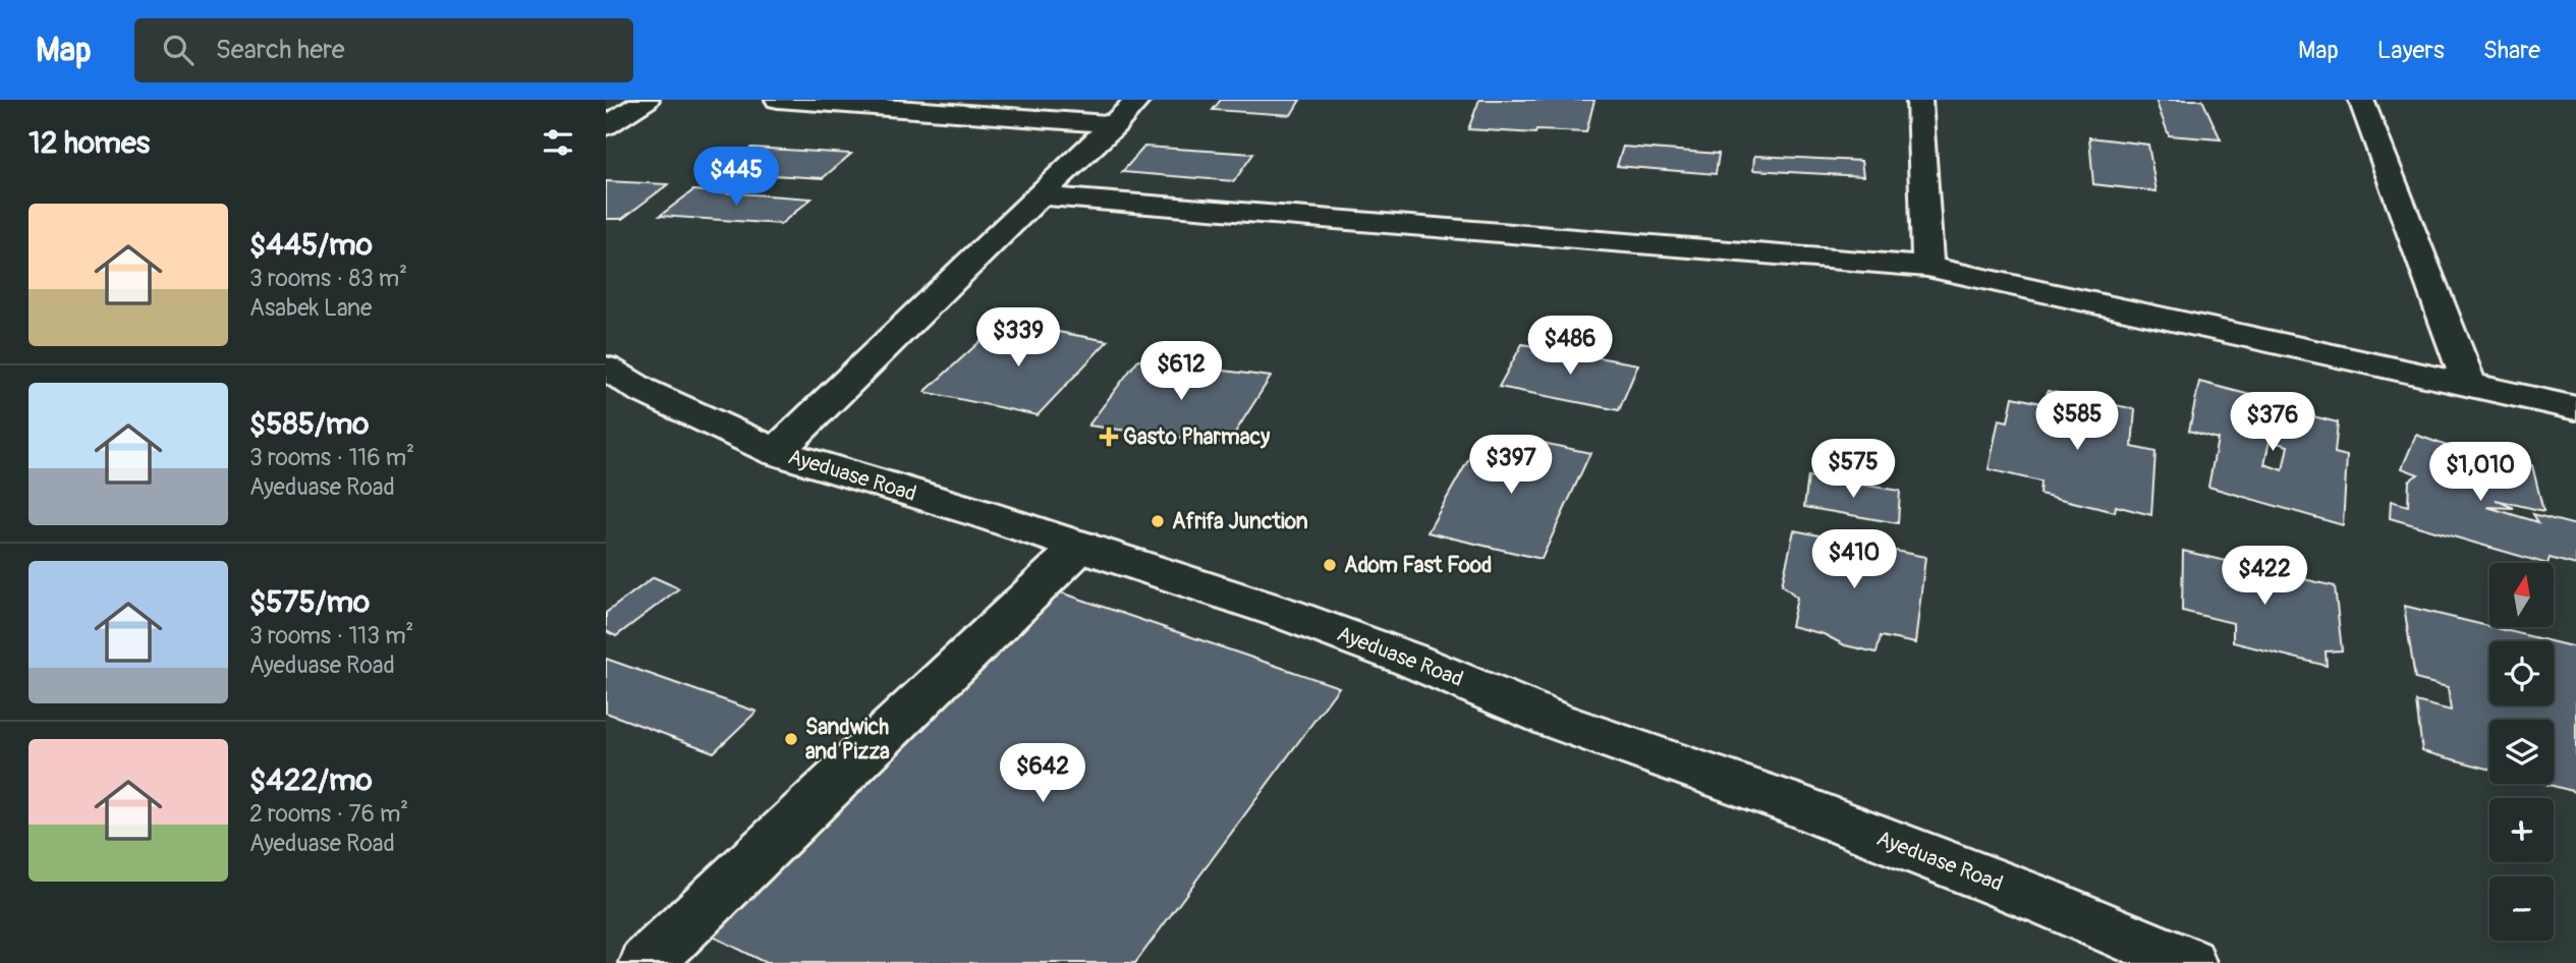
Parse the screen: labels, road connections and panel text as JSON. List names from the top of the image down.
{
  "streets": {
    "street": ["Ayeduase Road"]
  },
  "places": {
    "health": ["Gasto Pharmacy"],
    "other": ["Afrifa Junction", "Adom Fast Food", "Sandwich and Pizza"]
  },
  "north": "top",
  "page": {
    "header": "Map",
    "search": "Search here",
    "nav": ["Map", "Layers", "Share"],
    "heading": "12 homes",
    "price": [
      "$445",
      "$339",
      "$486",
      "$612",
      "$585",
      "$376",
      "$397",
      "$575",
      "$1,010",
      "$410",
      "$422",
      "$642"
    ],
    "list": [
      {
        "name": "$445/mo",
        "note": "3 rooms · 83 m² · Asabek Lane"
      },
      {
        "name": "$585/mo",
        "note": "3 rooms · 116 m² · Ayeduase Road"
      },
      {
        "name": "$575/mo",
        "note": "3 rooms · 113 m² · Ayeduase Road"
      },
      {
        "name": "$422/mo",
        "note": "2 rooms · 76 m² · Ayeduase Road"
      }
    ],
    "map_buttons": ["+", "−"]
  }
}
